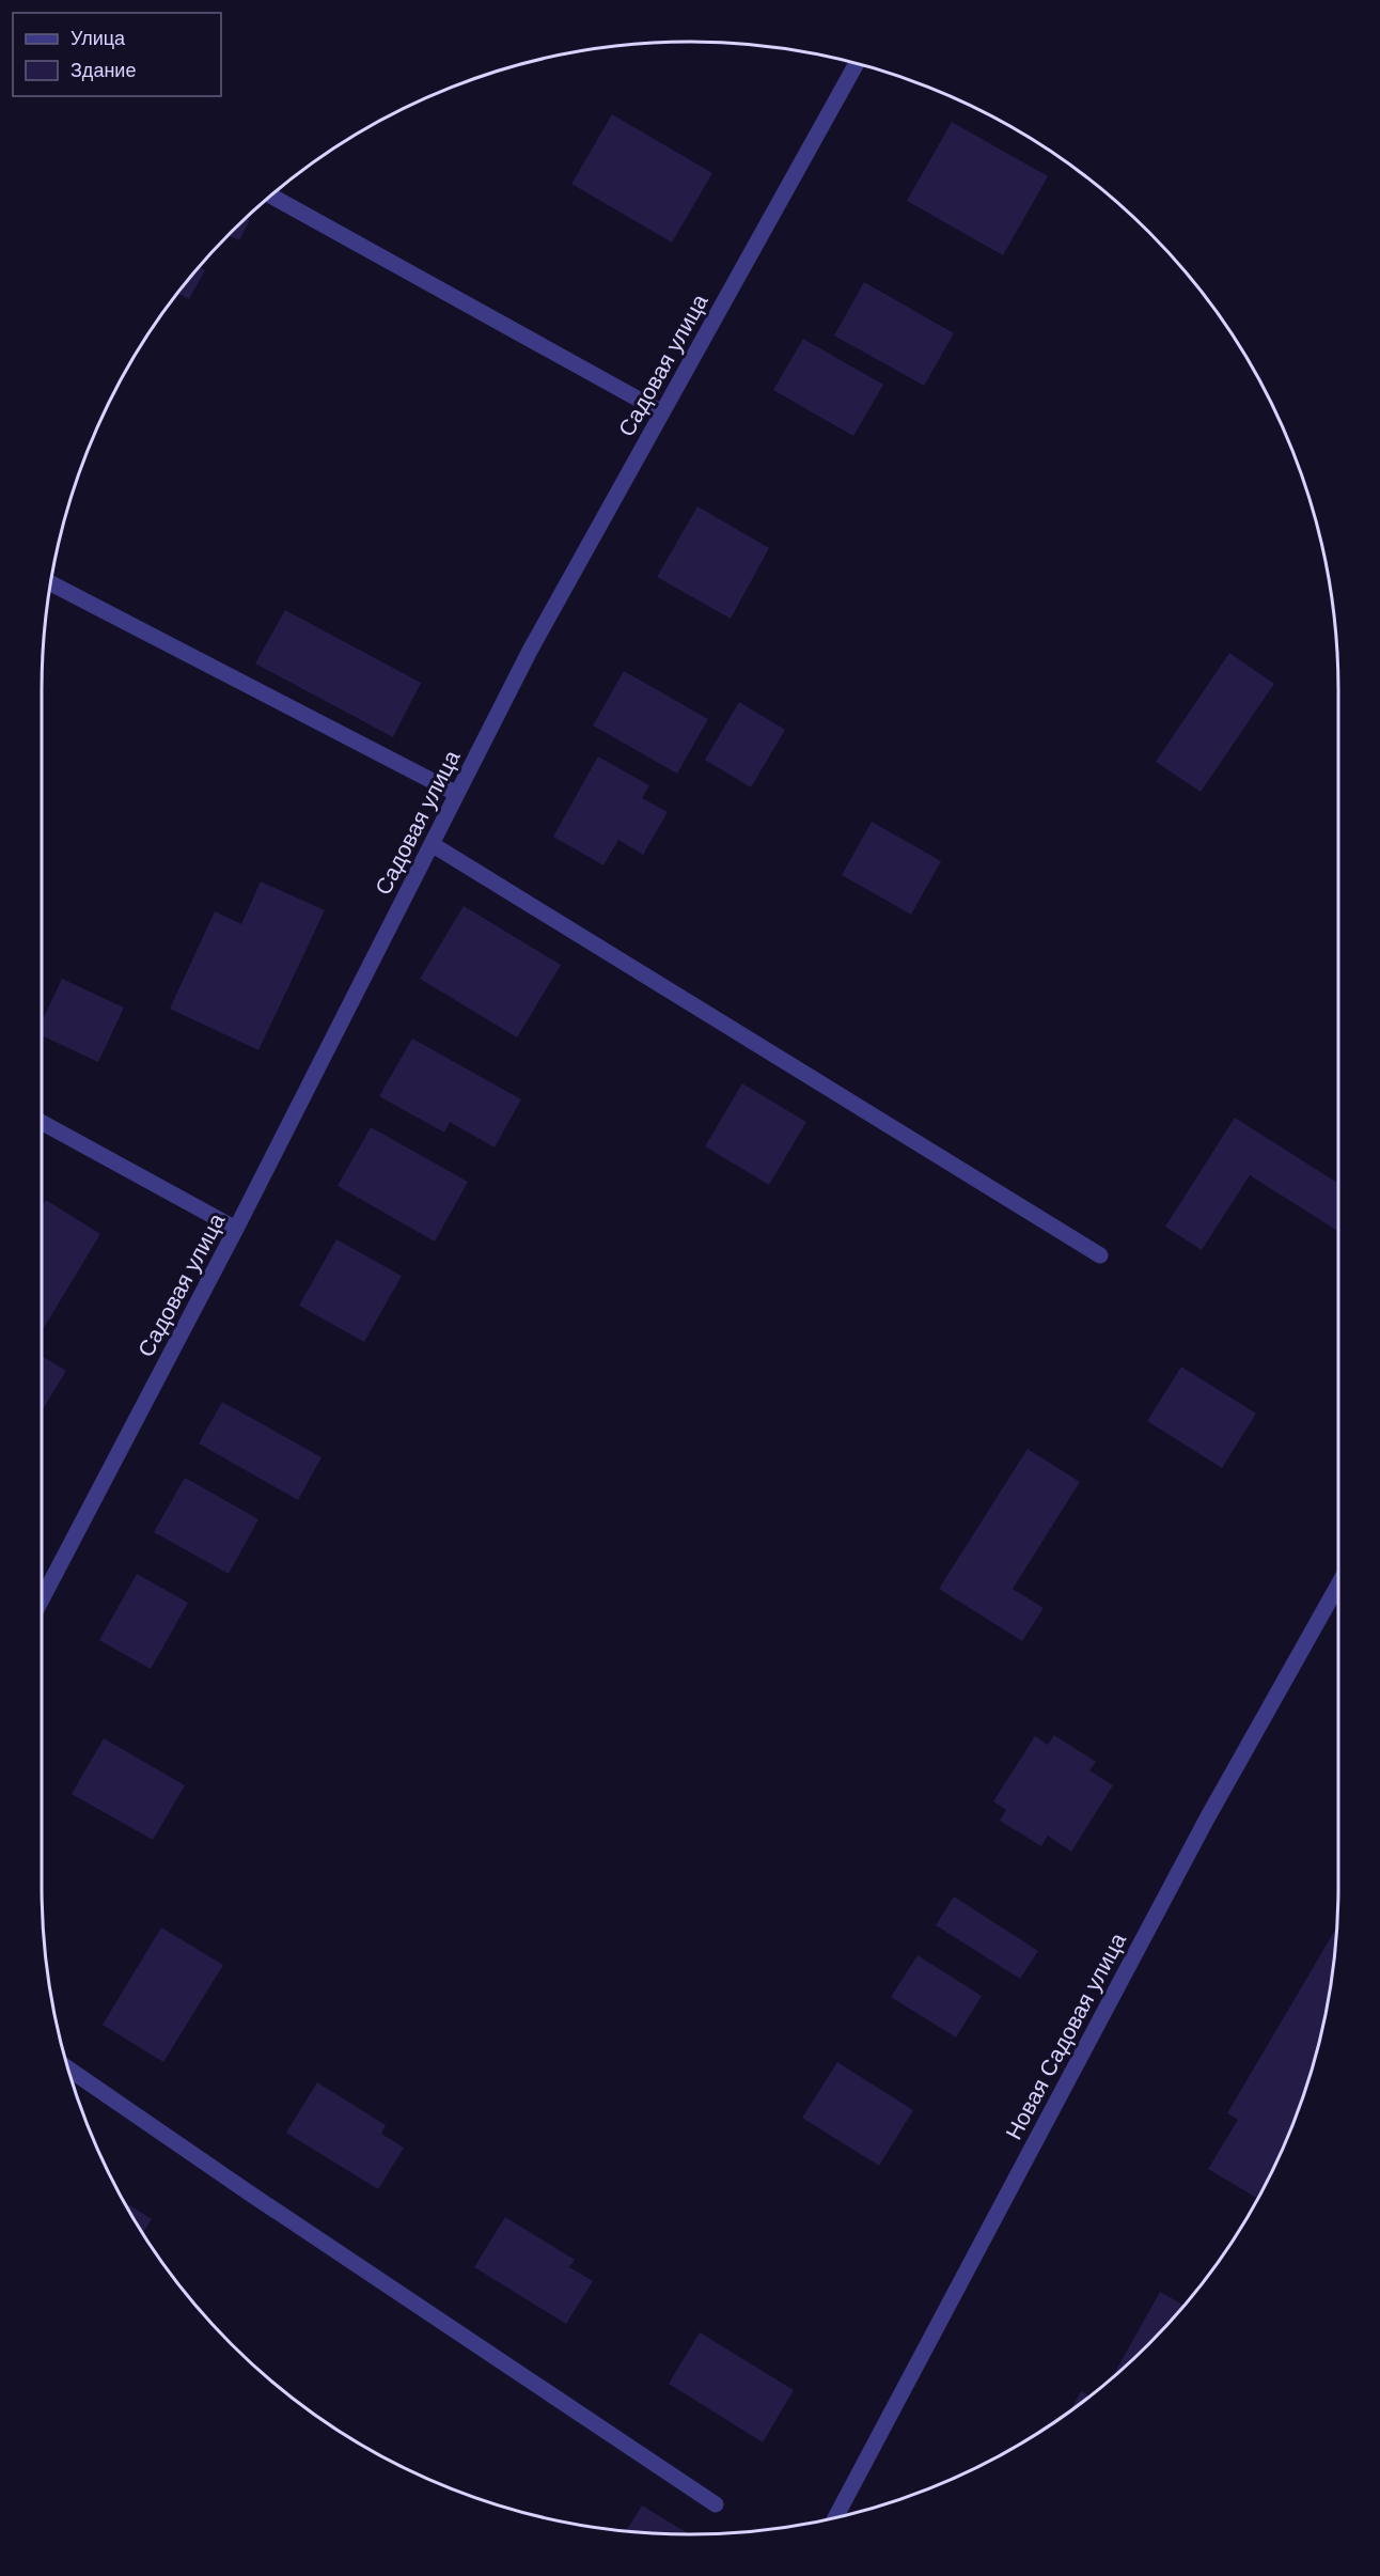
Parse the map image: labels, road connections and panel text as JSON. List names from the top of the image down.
{
  "streets": {
    "street": ["Садовая улица", "Новая Садовая улица"]
  },
  "legend": ["Улица", "Здание"]
}
